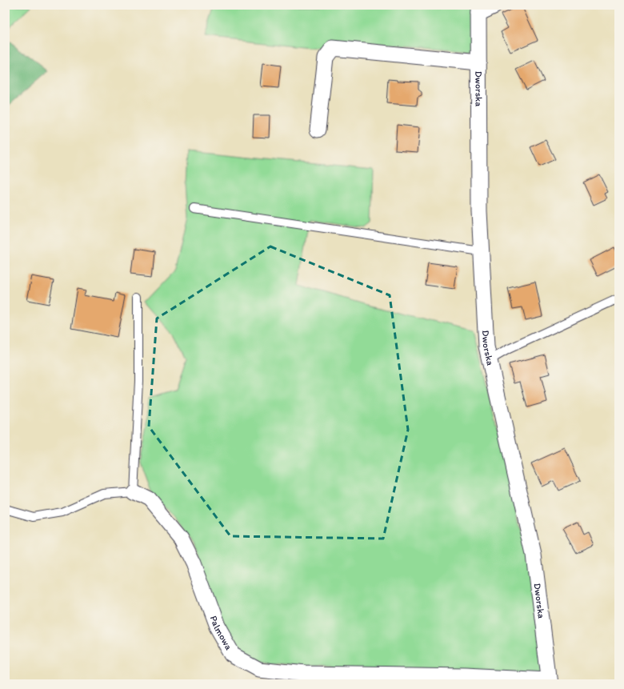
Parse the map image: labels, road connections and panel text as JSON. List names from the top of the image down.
{
  "streets": {
    "street": ["Dworska", "Palmowa"]
  },
  "crossings": [
    ["Dworska", "Palmowa"]
  ]
}
